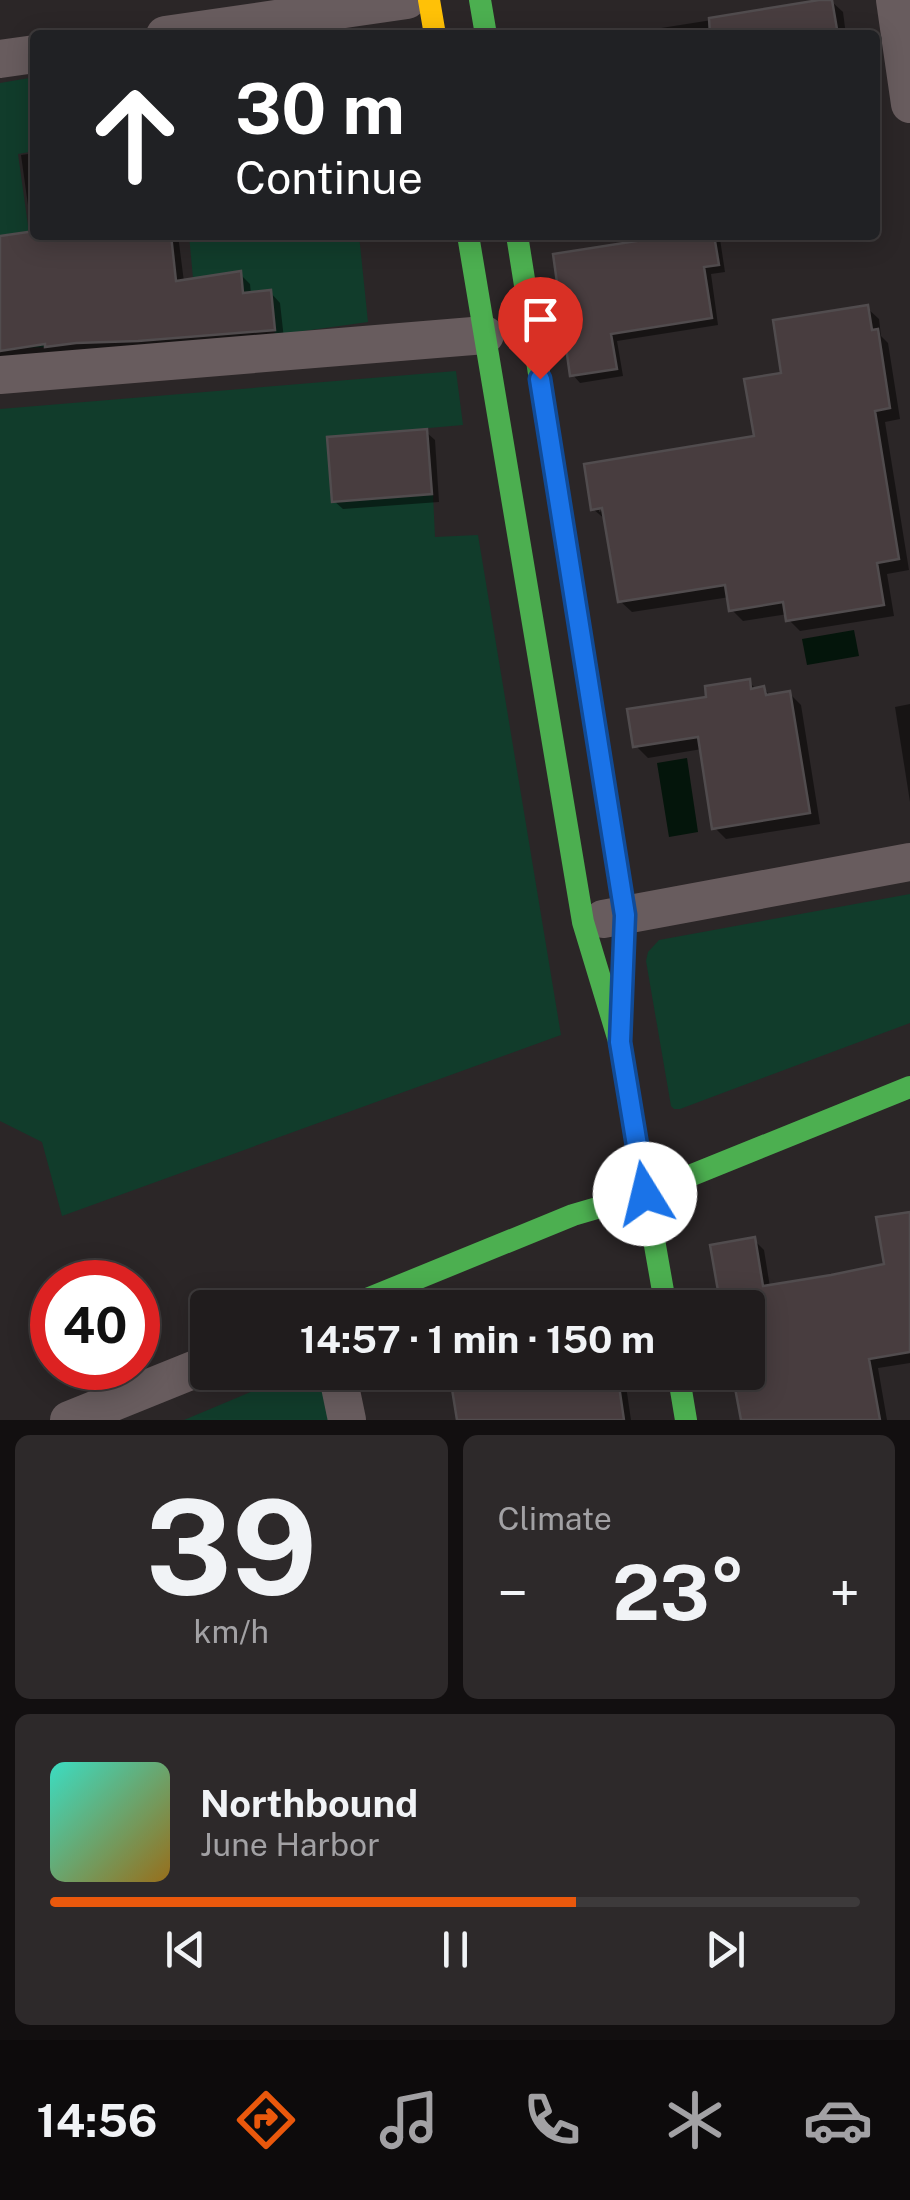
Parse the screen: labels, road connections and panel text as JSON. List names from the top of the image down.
{
  "page": {
    "turn": ["30 m", "Continue"],
    "limit": "40",
    "trip": "14:57 · 1 min · 150 m",
    "tile": [
      ["39", "km/h"],
      "Climate"
    ],
    "heat": ["−", "23°", "+"],
    "song": ["Northbound", "June Harbor"],
    "tabs": "14:56"
  }
}
